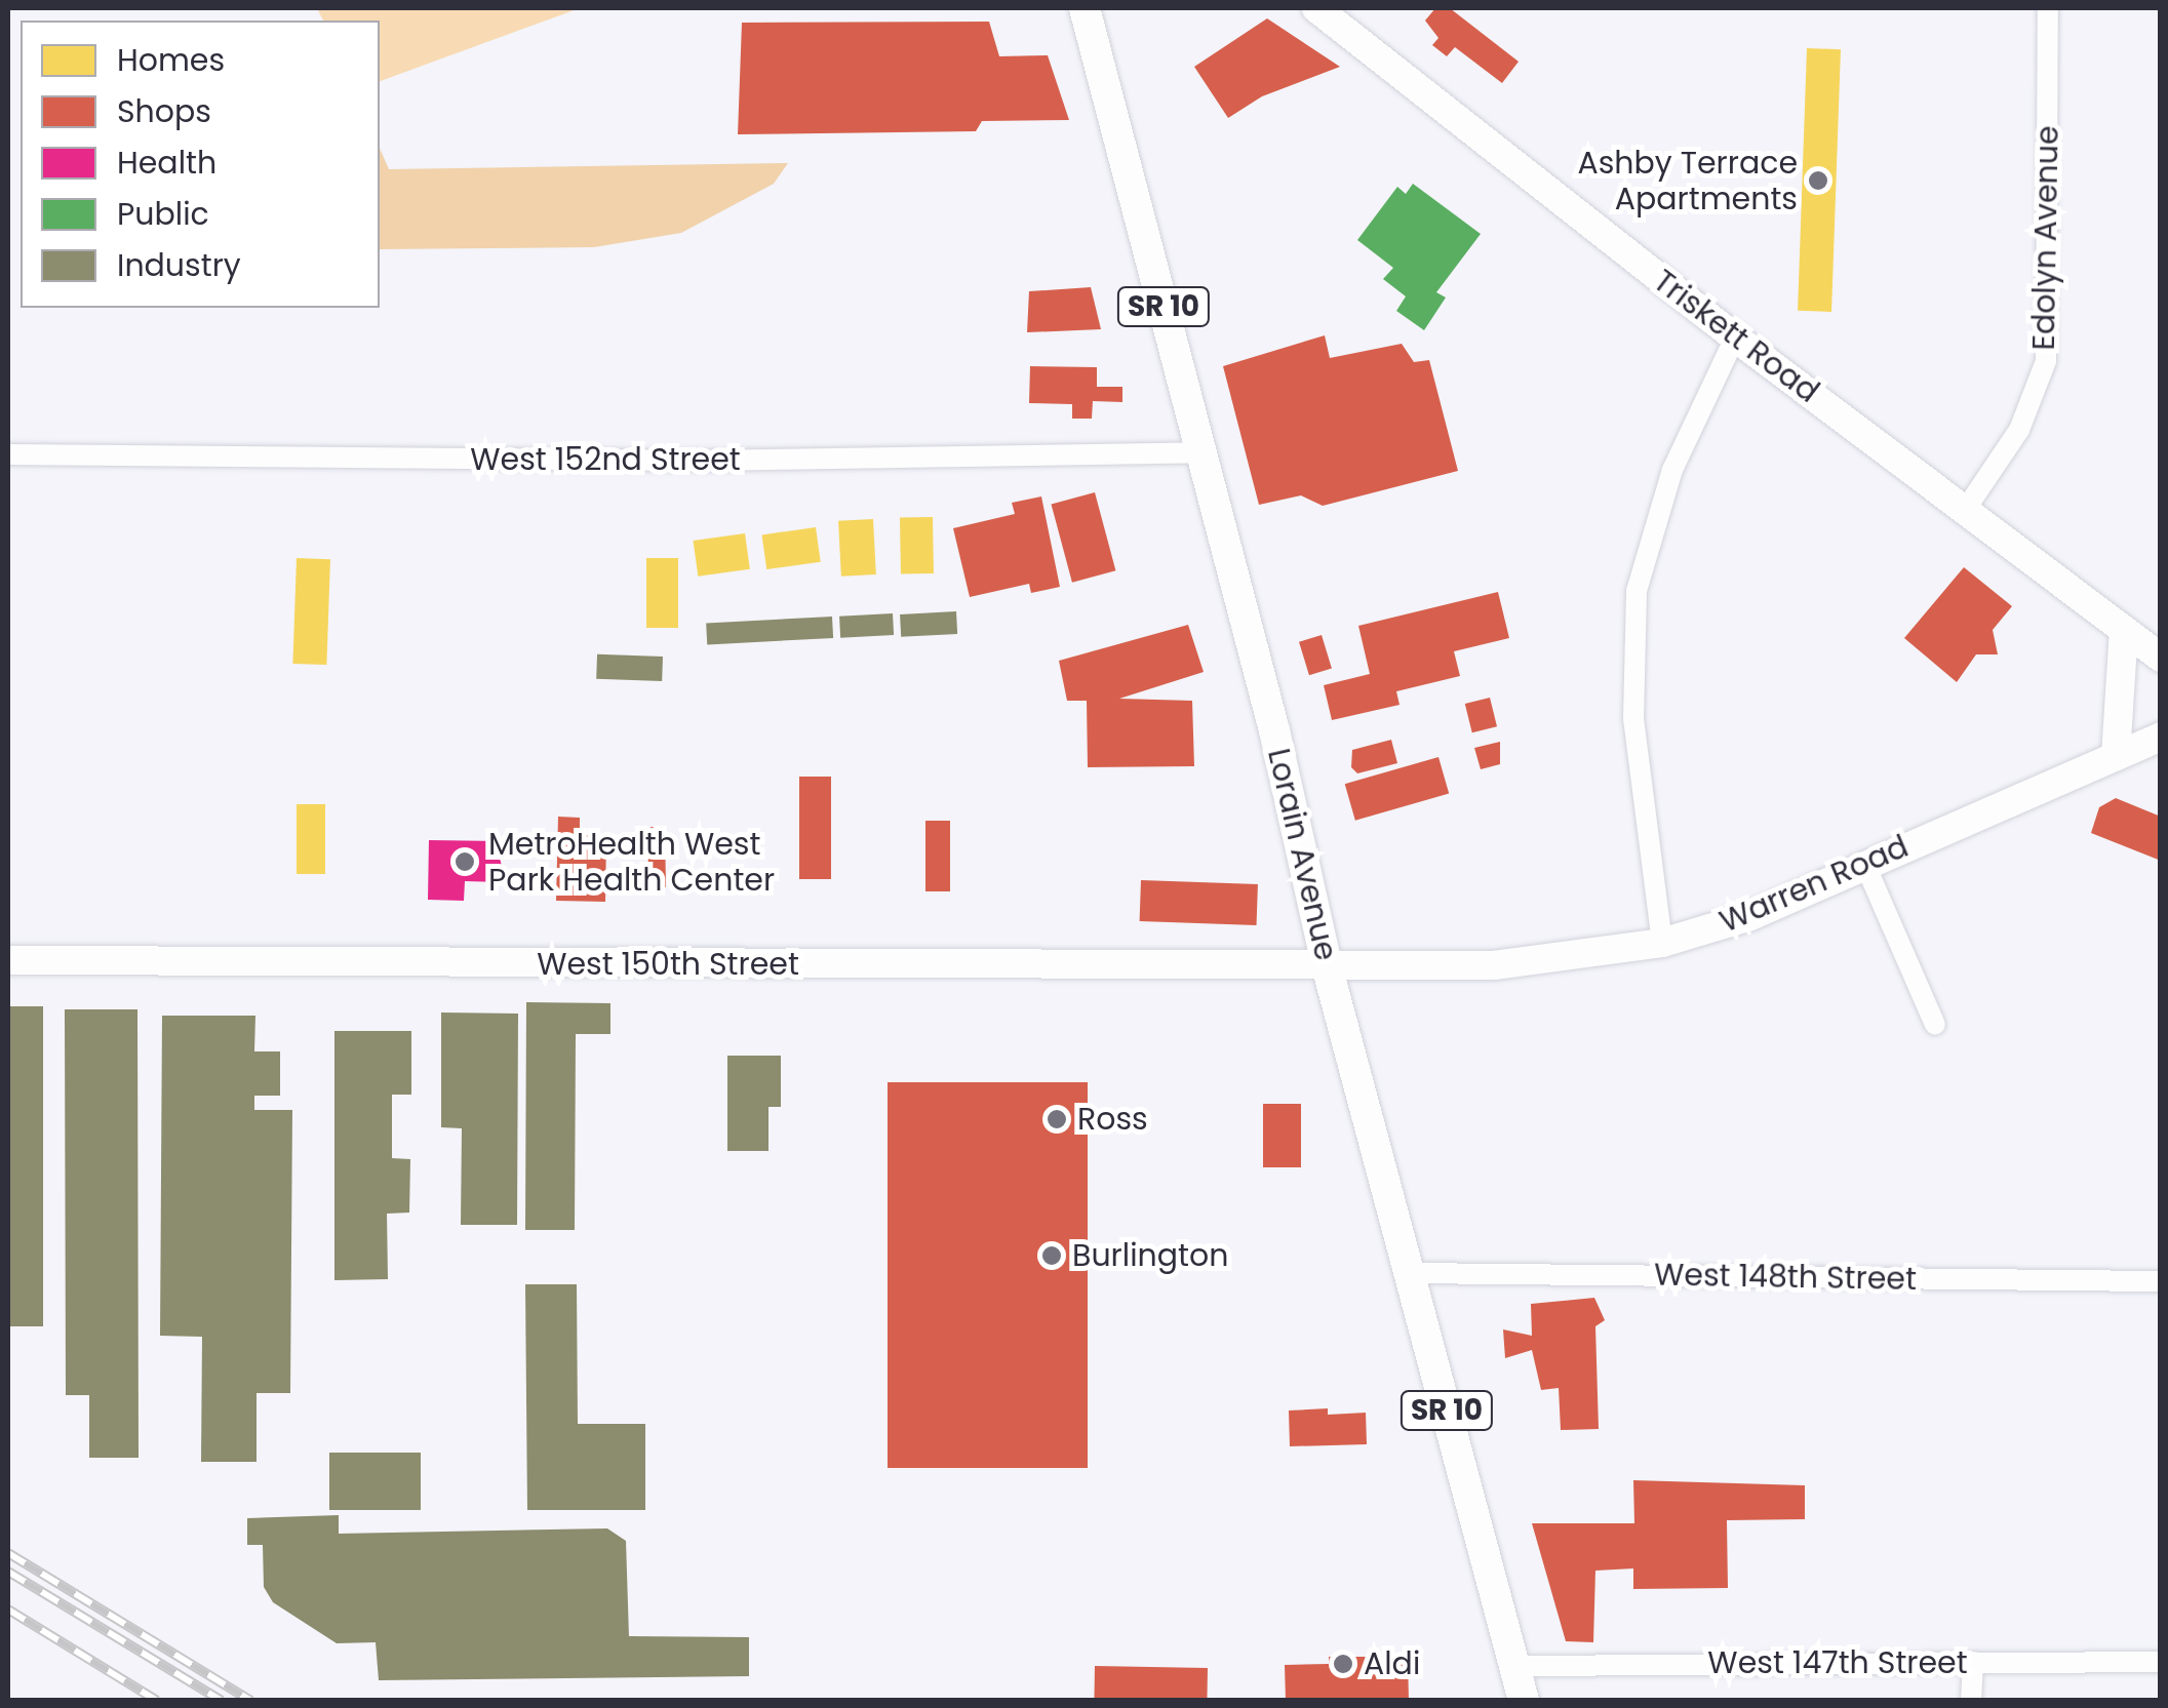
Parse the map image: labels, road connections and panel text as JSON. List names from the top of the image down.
{
  "streets": {
    "main road": [
      "SR 10",
      "Triskett Road",
      "Lorain Avenue",
      "Warren Road",
      "West 150th Street"
    ],
    "street": [
      "Edolyn Avenue",
      "West 152nd Street",
      "West 148th Street",
      "West 147th Street"
    ]
  },
  "crossings": [
    ["Edolyn Avenue", "Triskett Road"],
    ["West 152nd Street", "Lorain Avenue"],
    ["Lorain Avenue", "Warren Road"],
    ["Lorain Avenue", "West 150th Street"],
    ["Lorain Avenue", "West 148th Street"],
    ["Lorain Avenue", "West 147th Street"],
    ["Warren Road", "West 150th Street"]
  ],
  "places": [
    "Ashby Terrace Apartments",
    "MetroHealth West Park Health Center",
    "Ross",
    "Burlington",
    "Aldi"
  ],
  "legend": [
    "Homes",
    "Shops",
    "Health",
    "Public",
    "Industry"
  ]
}
